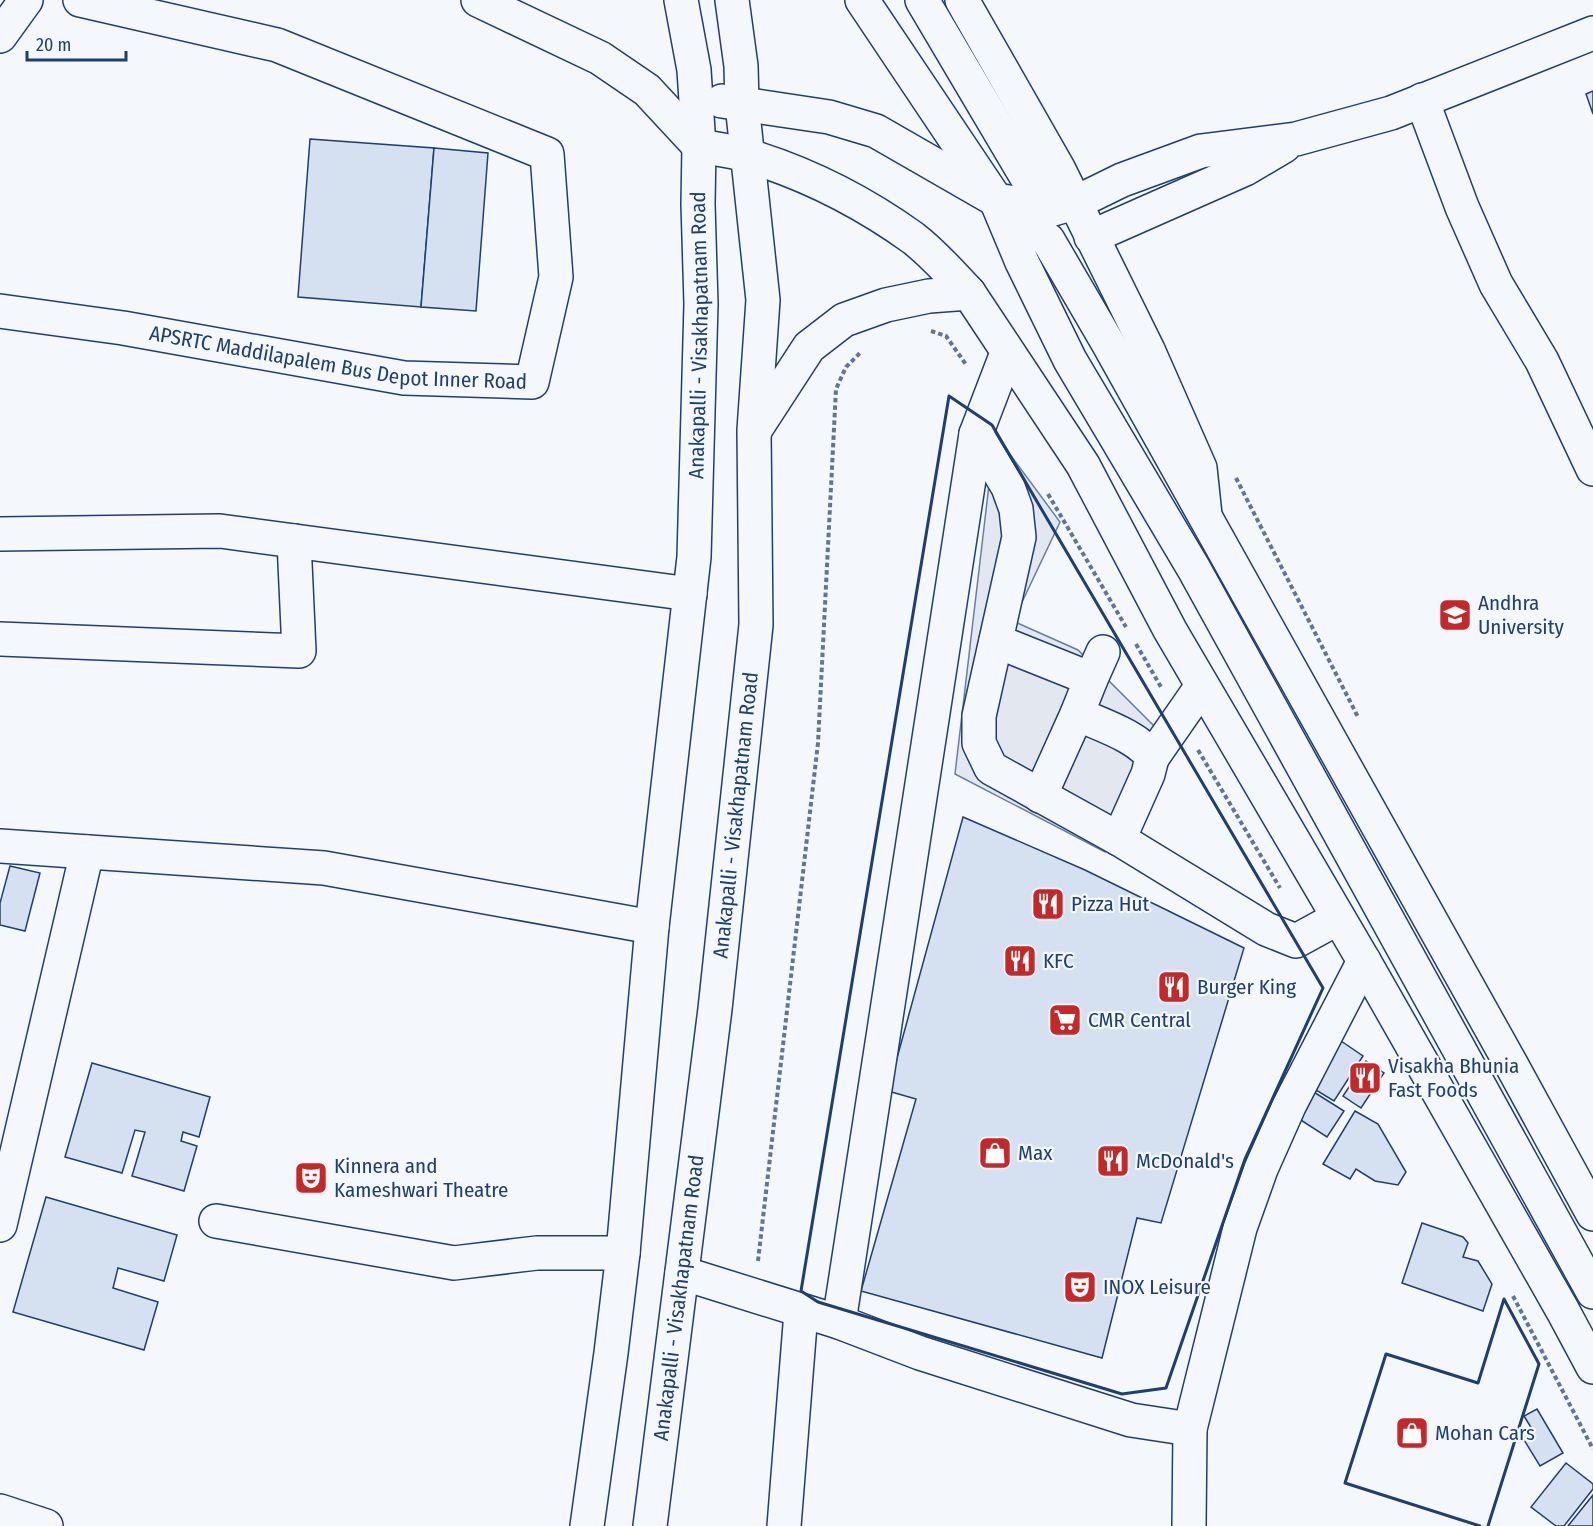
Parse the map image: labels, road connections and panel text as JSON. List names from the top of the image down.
{
  "streets": {
    "main road": ["Anakapalli - Visakhapatnam Road", "APSRTC Maddilapalem Bus Depot Inner Road"]
  },
  "places": {
    "school or university": ["Andhra University"],
    "restaurant": [
      "Pizza Hut",
      "KFC",
      "Burger King",
      "Visakha Bhunia Fast Foods",
      "McDonald's"
    ],
    "supermarket": ["CMR Central"],
    "shop": ["Max", "Mohan Cars"],
    "theatre": ["Kinnera and Kameshwari Theatre", "INOX Leisure"]
  },
  "scale_bar": "20 m"
}
